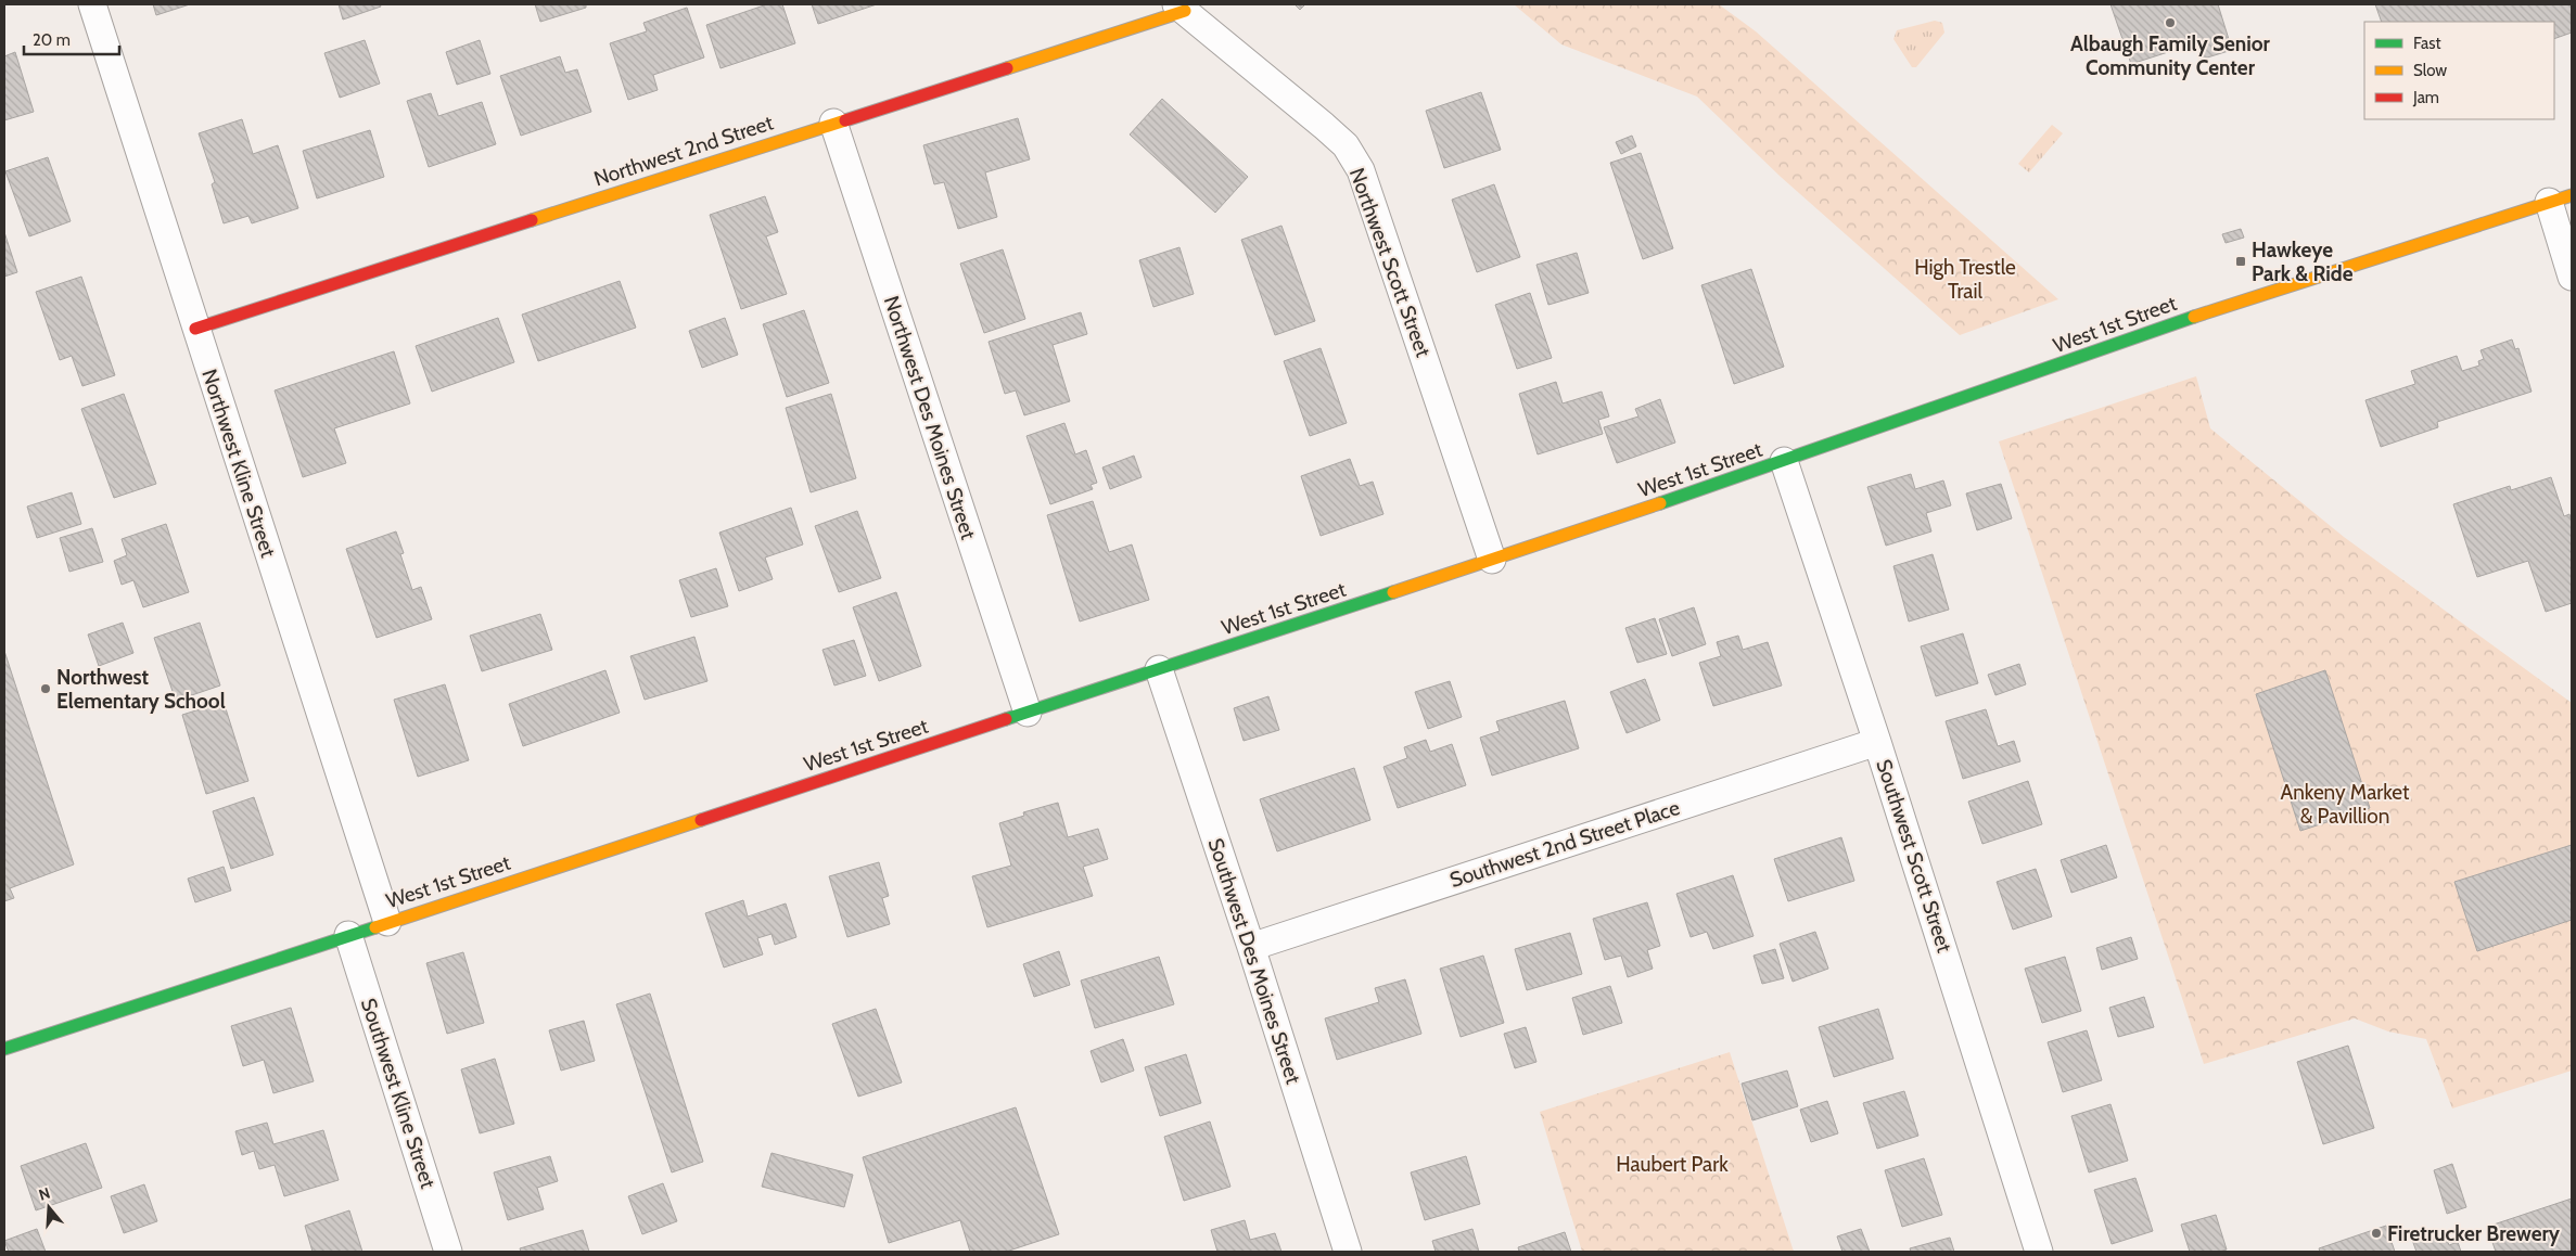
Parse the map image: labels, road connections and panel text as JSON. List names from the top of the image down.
{
  "streets": {
    "main road": ["Northwest 2nd Street", "West 1st Street"],
    "street": [
      "Northwest Scott Street",
      "Northwest Des Moines Street",
      "Northwest Kline Street",
      "Southwest 2nd Street Place",
      "Southwest Scott Street",
      "Southwest Des Moines Street",
      "Southwest Kline Street"
    ]
  },
  "crossings": [
    ["Northwest 2nd Street", "Northwest Scott Street"],
    ["Northwest 2nd Street", "Northwest Des Moines Street"],
    ["Northwest 2nd Street", "Northwest Kline Street"],
    ["Northwest Scott Street", "West 1st Street"],
    ["West 1st Street", "Northwest Des Moines Street"],
    ["West 1st Street", "Northwest Kline Street"],
    ["West 1st Street", "Southwest Scott Street"],
    ["West 1st Street", "Southwest Des Moines Street"],
    ["West 1st Street", "Southwest Kline Street"],
    ["Southwest 2nd Street Place", "Southwest Scott Street"],
    ["Southwest 2nd Street Place", "Southwest Des Moines Street"]
  ],
  "parks": ["High Trestle Trail", "Ankeny Market & Pavillion", "Haubert Park"],
  "places": {
    "other": ["Albaugh Family Senior Community Center", "Northwest Elementary School", "Firetrucker Brewery"],
    "transit": ["Hawkeye Park & Ride"]
  },
  "legend": ["Fast", "Slow", "Jam"],
  "scale_bar": "20 m",
  "north": "top"
}
